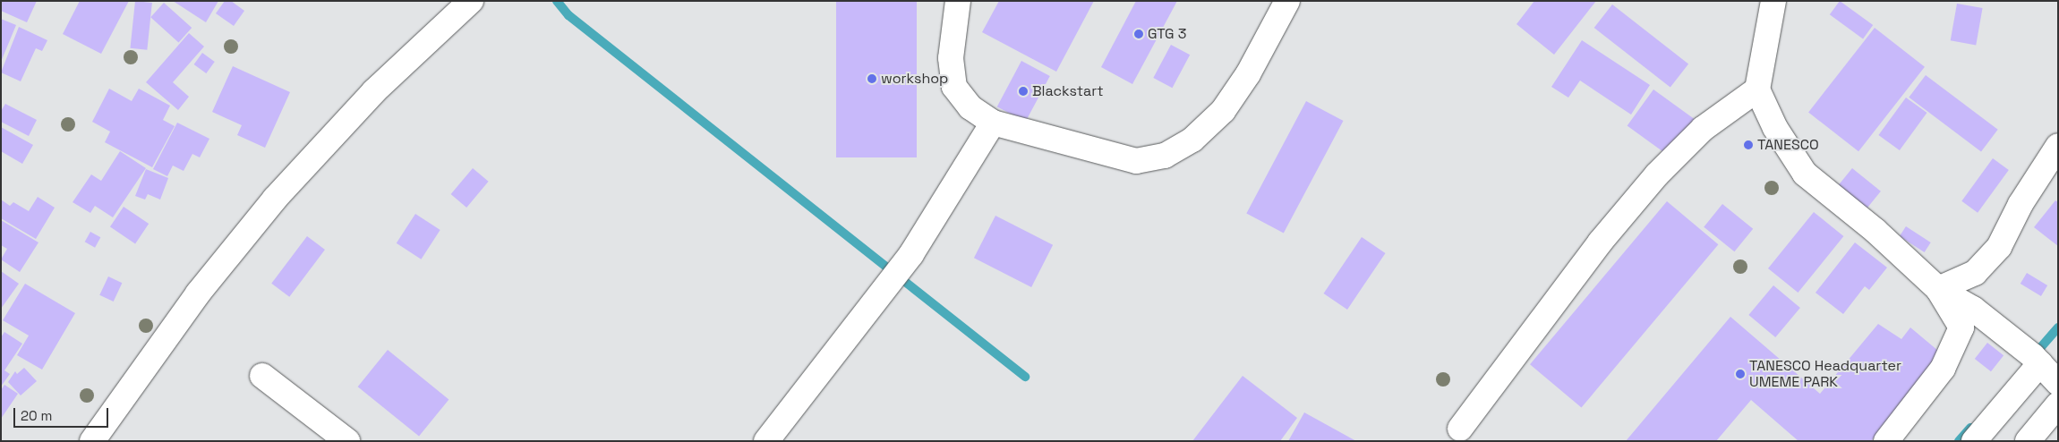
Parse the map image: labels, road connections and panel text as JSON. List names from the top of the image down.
{
  "places": [
    "GTG 3",
    "workshop",
    "Blackstart",
    "TANESCO",
    "TANESCO Headquarter UMEME PARK"
  ],
  "scale_bar": "20 m"
}
